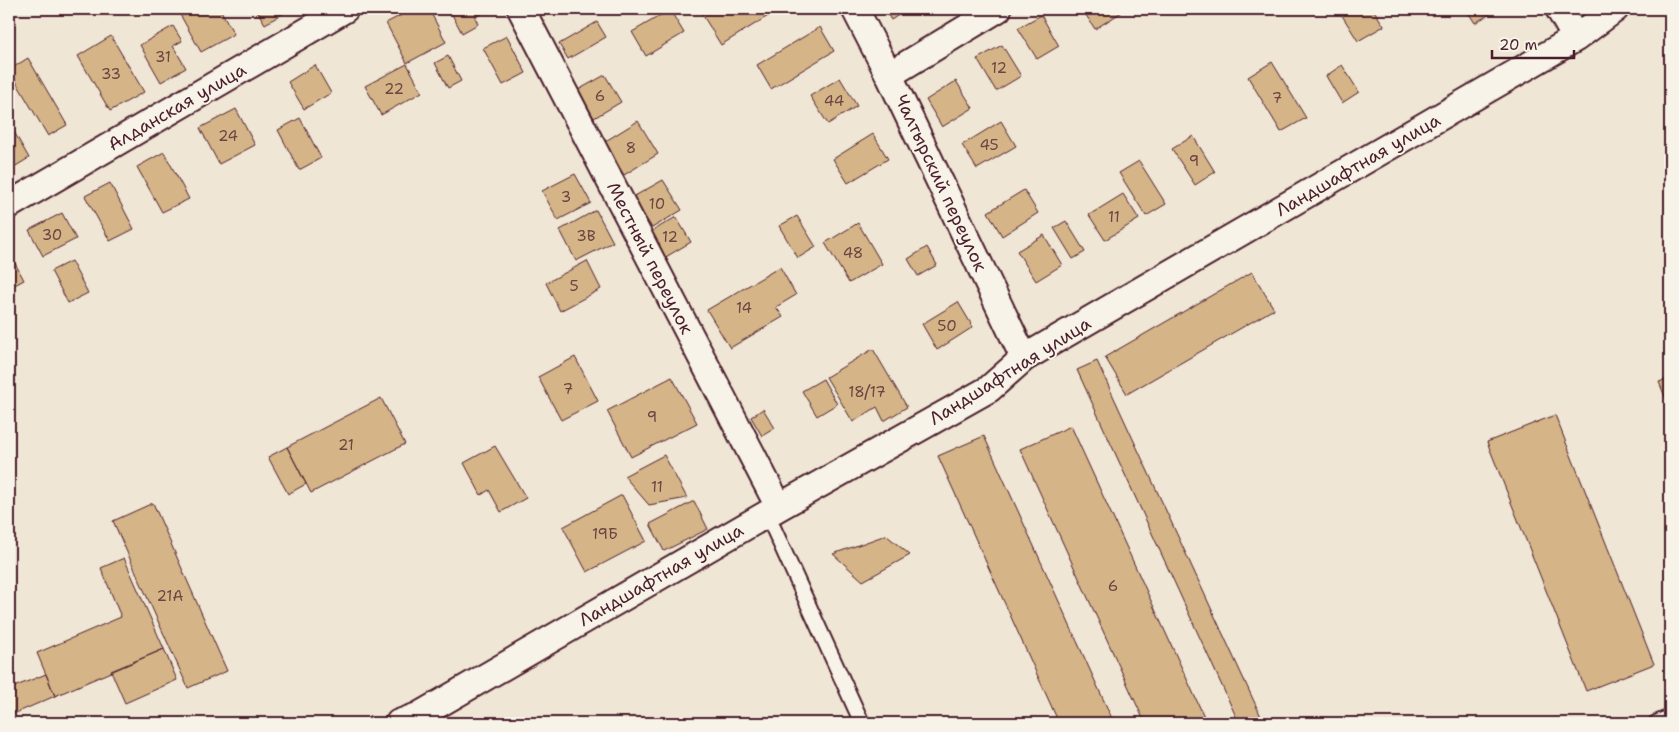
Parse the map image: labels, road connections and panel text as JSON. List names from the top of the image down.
{
  "streets": {
    "street": [
      "Алданская улица",
      "Ландшафтная улица",
      "Чалтырский переулок",
      "Местный переулок"
    ]
  },
  "crossings": [
    ["Ландшафтная улица", "Чалтырский переулок"],
    ["Ландшафтная улица", "Местный переулок"]
  ],
  "house_numbers": [
    "31",
    "12",
    "33",
    "22",
    "6",
    "7",
    "44",
    "24",
    "45",
    "8",
    "9",
    "3",
    "10",
    "11",
    "30",
    "3В",
    "12",
    "48",
    "5",
    "14",
    "50",
    "7",
    "18/17",
    "9",
    "21",
    "11",
    "19Б",
    "6",
    "21А"
  ],
  "scale_bar": "20 m"
}
